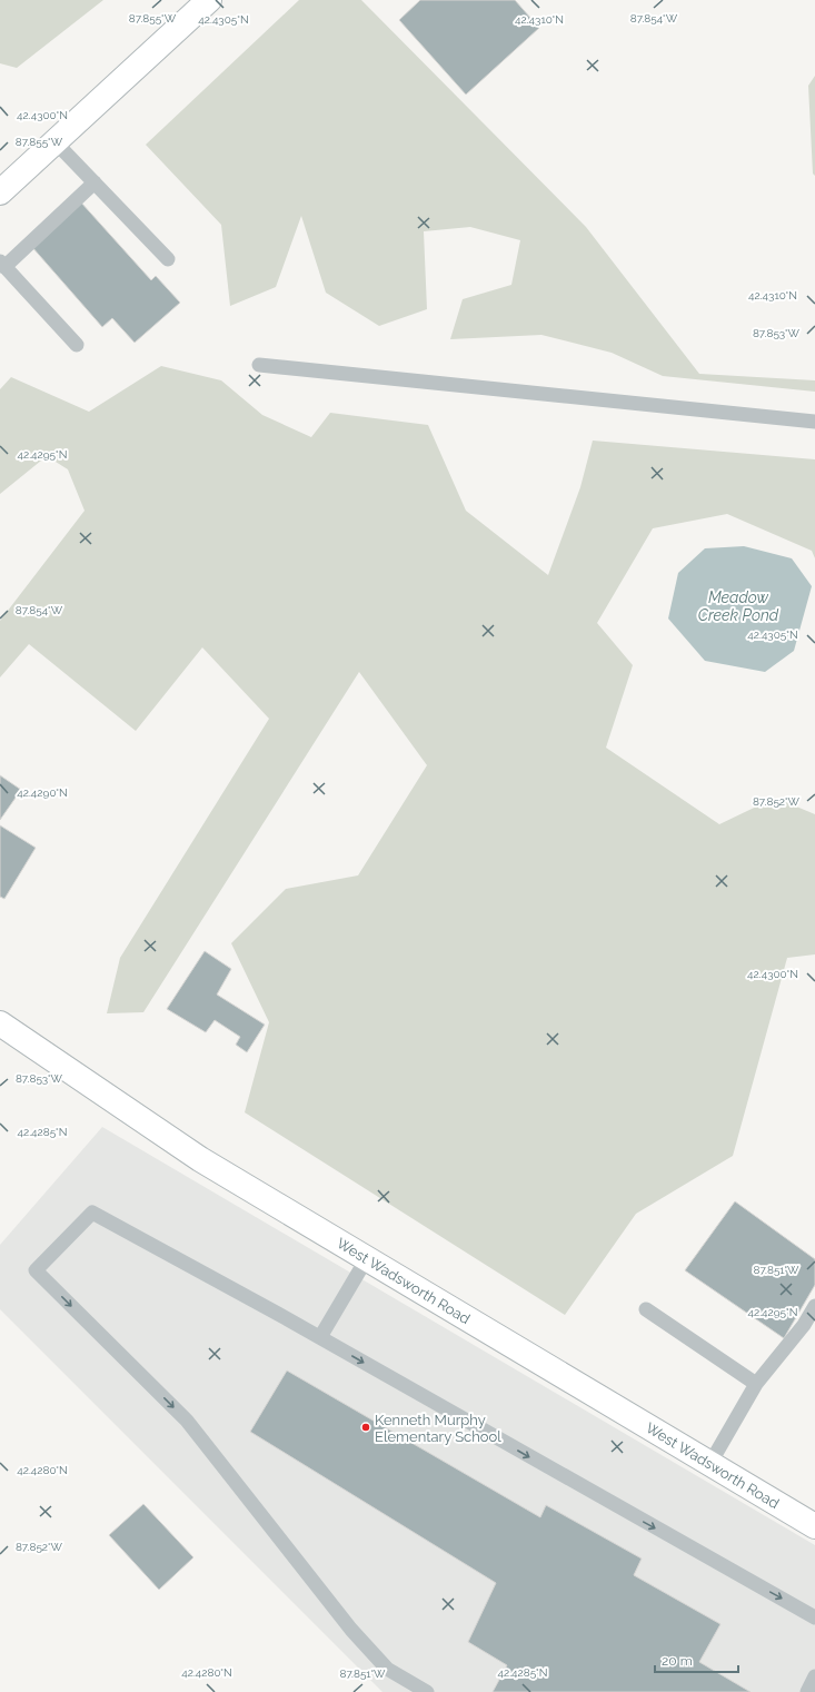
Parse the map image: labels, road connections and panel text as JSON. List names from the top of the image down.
{
  "streets": {
    "main road": ["West Wadsworth Road"]
  },
  "water": ["Meadow Creek Pond"],
  "places": ["Kenneth Murphy Elementary School"],
  "scale_bar": "20 m",
  "coordinates": [
    "87.855°W",
    "87.854°W",
    "42.4305°N",
    "42.4310°N",
    "42.4300°N",
    "87.853°W",
    "42.4295°N",
    "42.4290°N",
    "87.852°W",
    "42.4285°N",
    "87.851°W",
    "42.4280°N"
  ]
}
